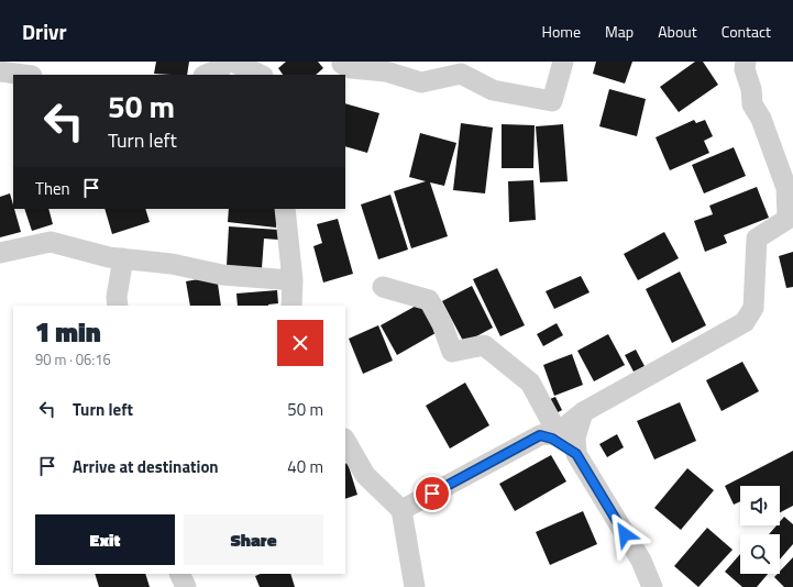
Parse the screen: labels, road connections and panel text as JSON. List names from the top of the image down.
{
  "page": {
    "header": "Drivr",
    "nav": [
      "Home",
      "Map",
      "About",
      "Contact"
    ],
    "turn": ["50 m", "Turn left"],
    "then": "Then",
    "heading": ["1 min", "90 m · 06:16"],
    "list": [
      {
        "name": "Turn left",
        "value": "50 m"
      },
      {
        "name": "Arrive at destination",
        "value": "40 m"
      }
    ],
    "buttons": ["Exit", "Share"]
  }
}
